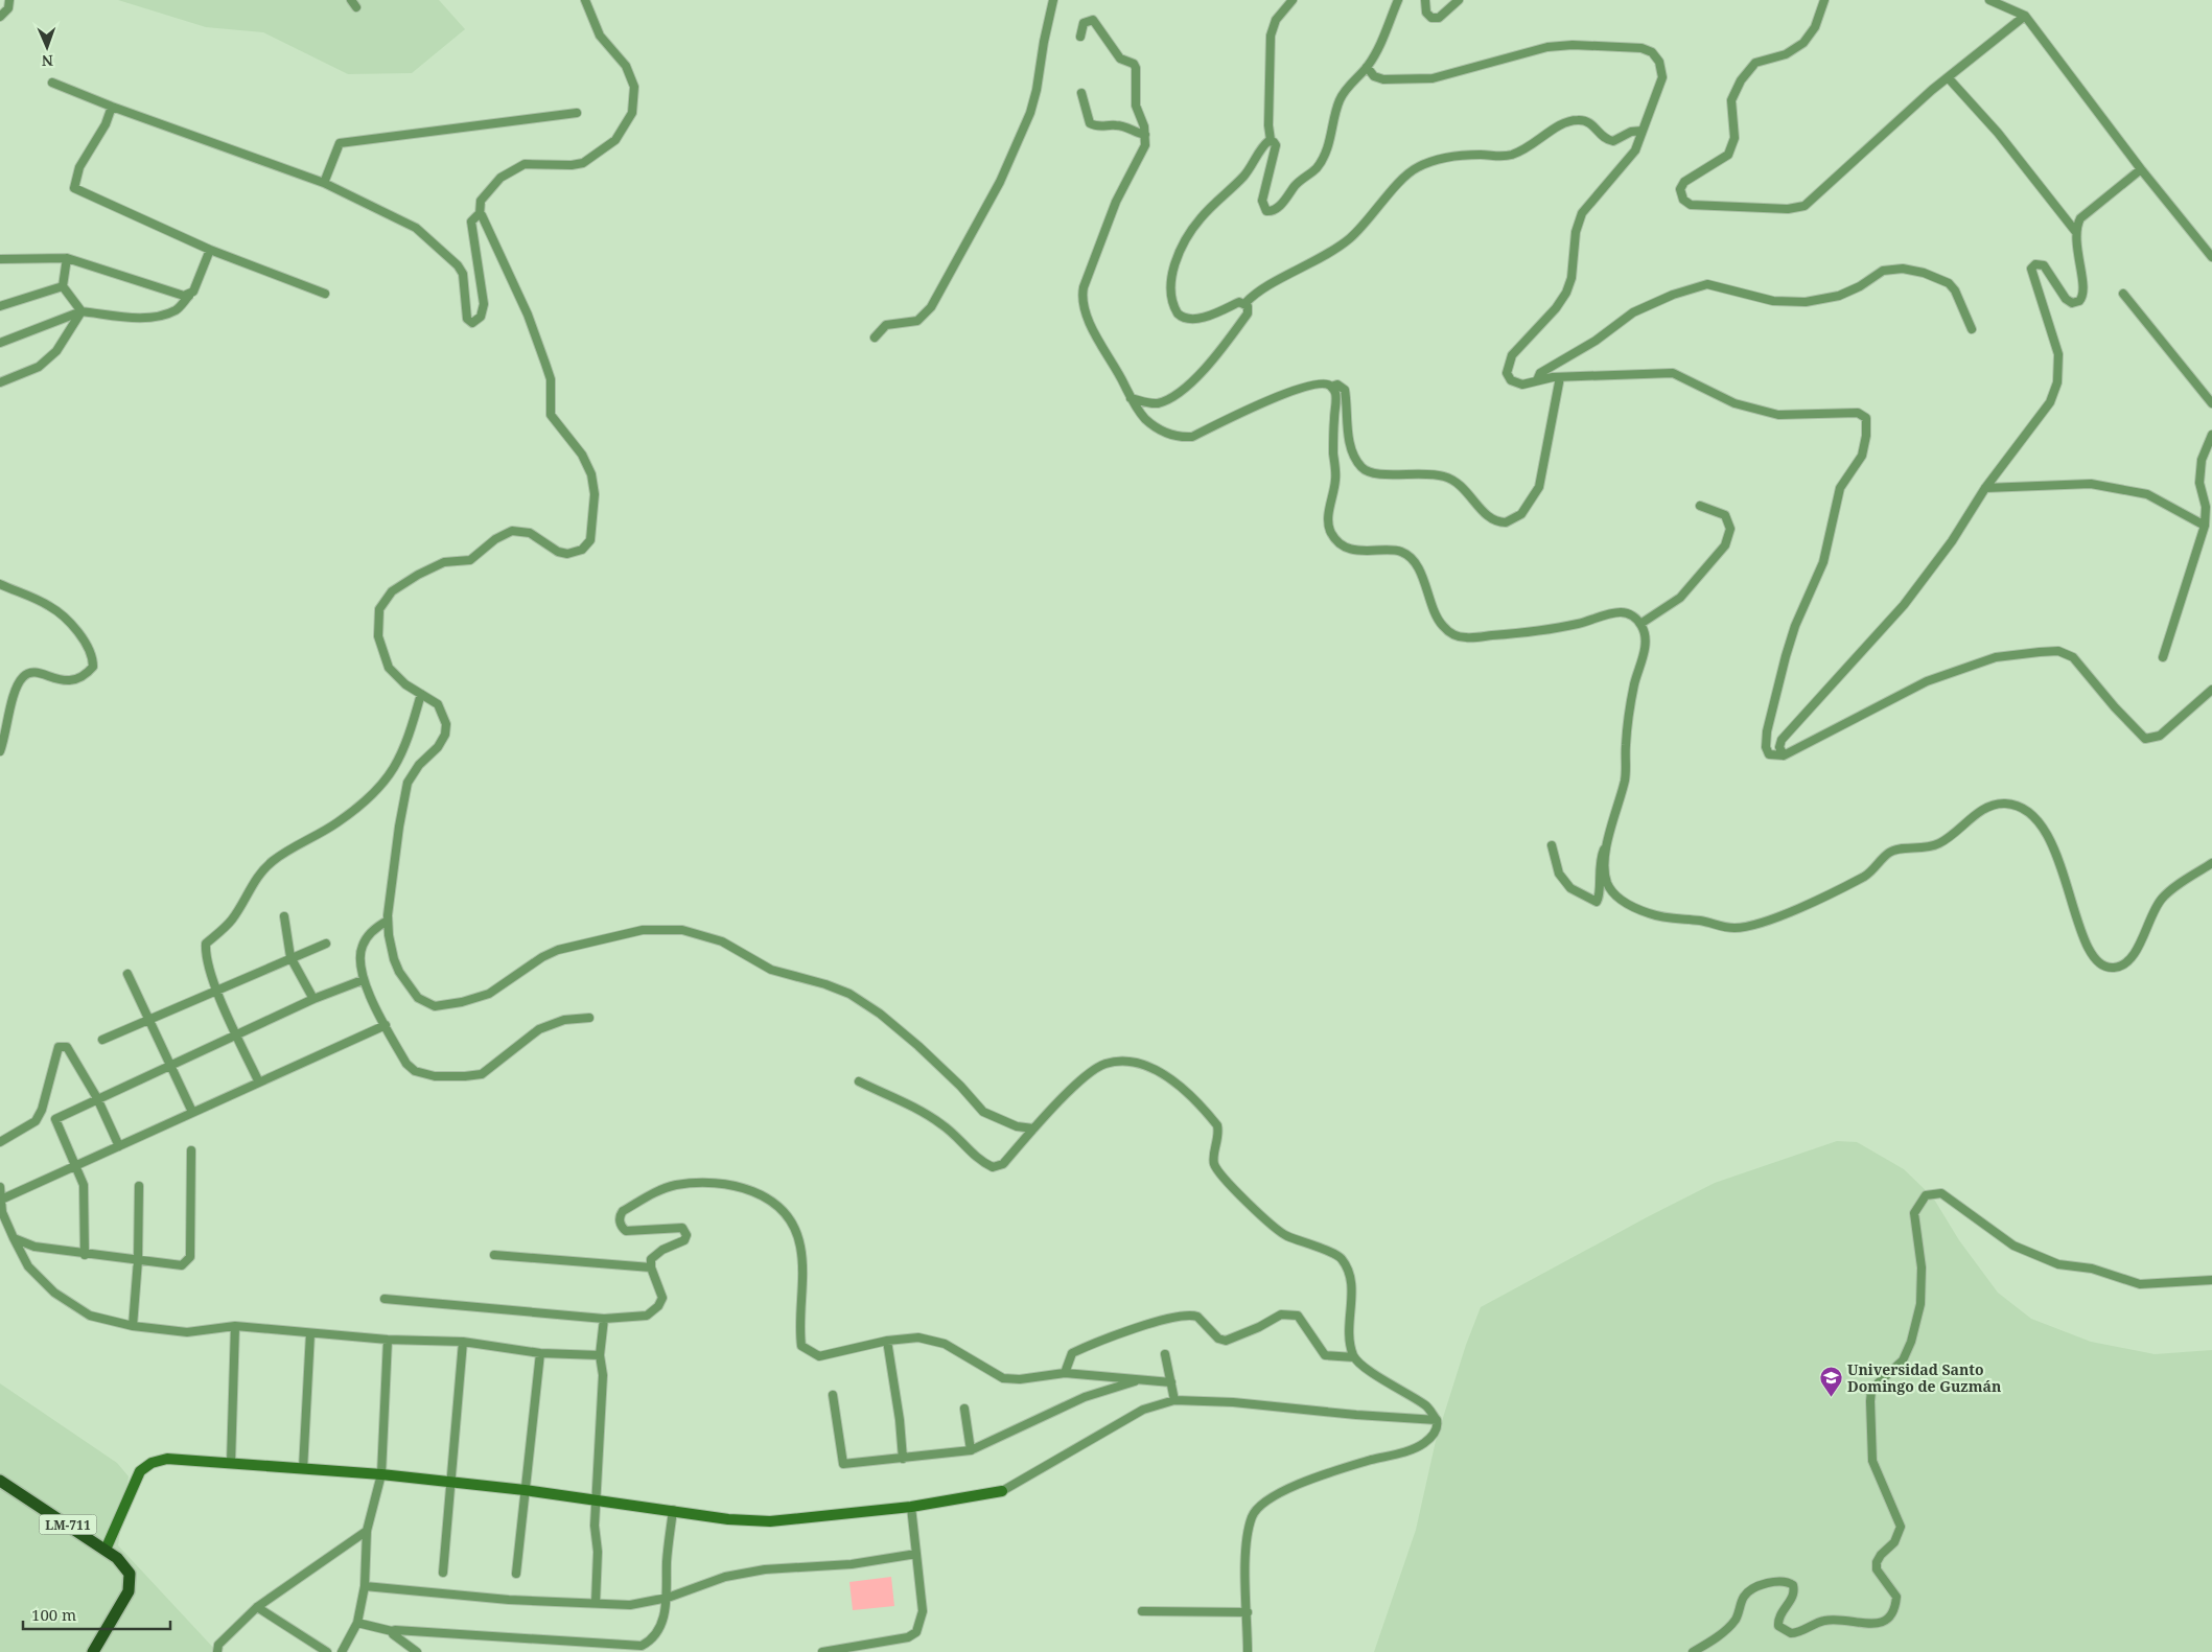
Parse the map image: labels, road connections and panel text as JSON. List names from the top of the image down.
{
  "streets": {
    "main road": ["LM-711"]
  },
  "places": {
    "school or university": ["Universidad Santo Domingo de Guzmán"]
  },
  "scale_bar": "100 m",
  "north": "bottom"
}
